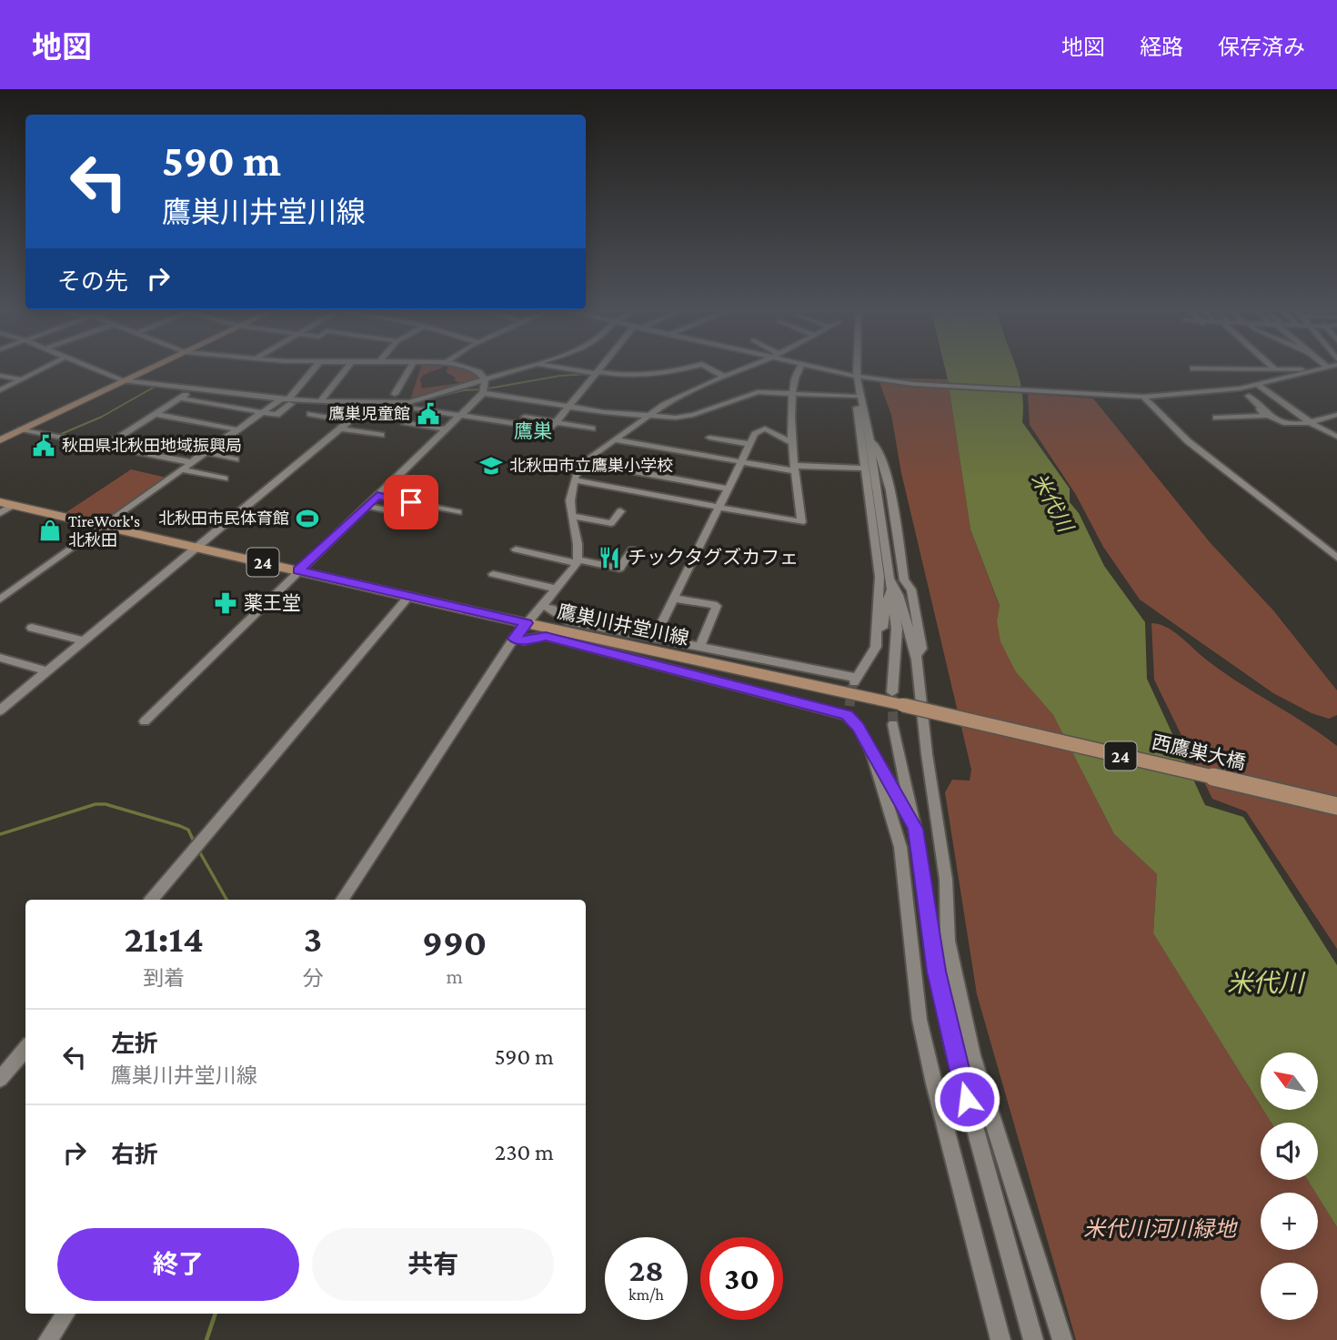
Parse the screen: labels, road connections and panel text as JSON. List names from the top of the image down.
{
  "streets": {
    "main road": ["24", "鷹巣川井堂川線", "西鷹巣大橋"]
  },
  "crossings": [
    ["鷹巣川井堂川線", "西鷹巣大橋"]
  ],
  "districts": ["鷹巣"],
  "water": ["米代川"],
  "parks": ["米代川河川緑地"],
  "places": {
    "public building": ["鷹巣児童館", "秋田県北秋田地域振興局"],
    "school or university": ["北秋田市立鷹巣小学校"],
    "sports": ["北秋田市民体育館"],
    "shop": ["TireWork's 北秋田"],
    "restaurant": ["チックタグズカフェ"],
    "pharmacy": ["薬王堂"]
  },
  "north": "top left",
  "page": {
    "header": "地図",
    "nav": ["地図", "経路", "保存済み"],
    "turn": ["590 m", "鷹巣川井堂川線"],
    "then": "その先",
    "eta": [
      "21:14",
      "到着",
      "3",
      "分",
      "990",
      "m"
    ],
    "list": [
      {
        "name": "左折",
        "note": "鷹巣川井堂川線",
        "value": "590 m"
      },
      {
        "name": "右折",
        "value": "230 m"
      }
    ],
    "map_buttons": ["+", "−"],
    "buttons": ["終了", "共有"],
    "speed": "28 km/h",
    "limit": "30"
  }
}
